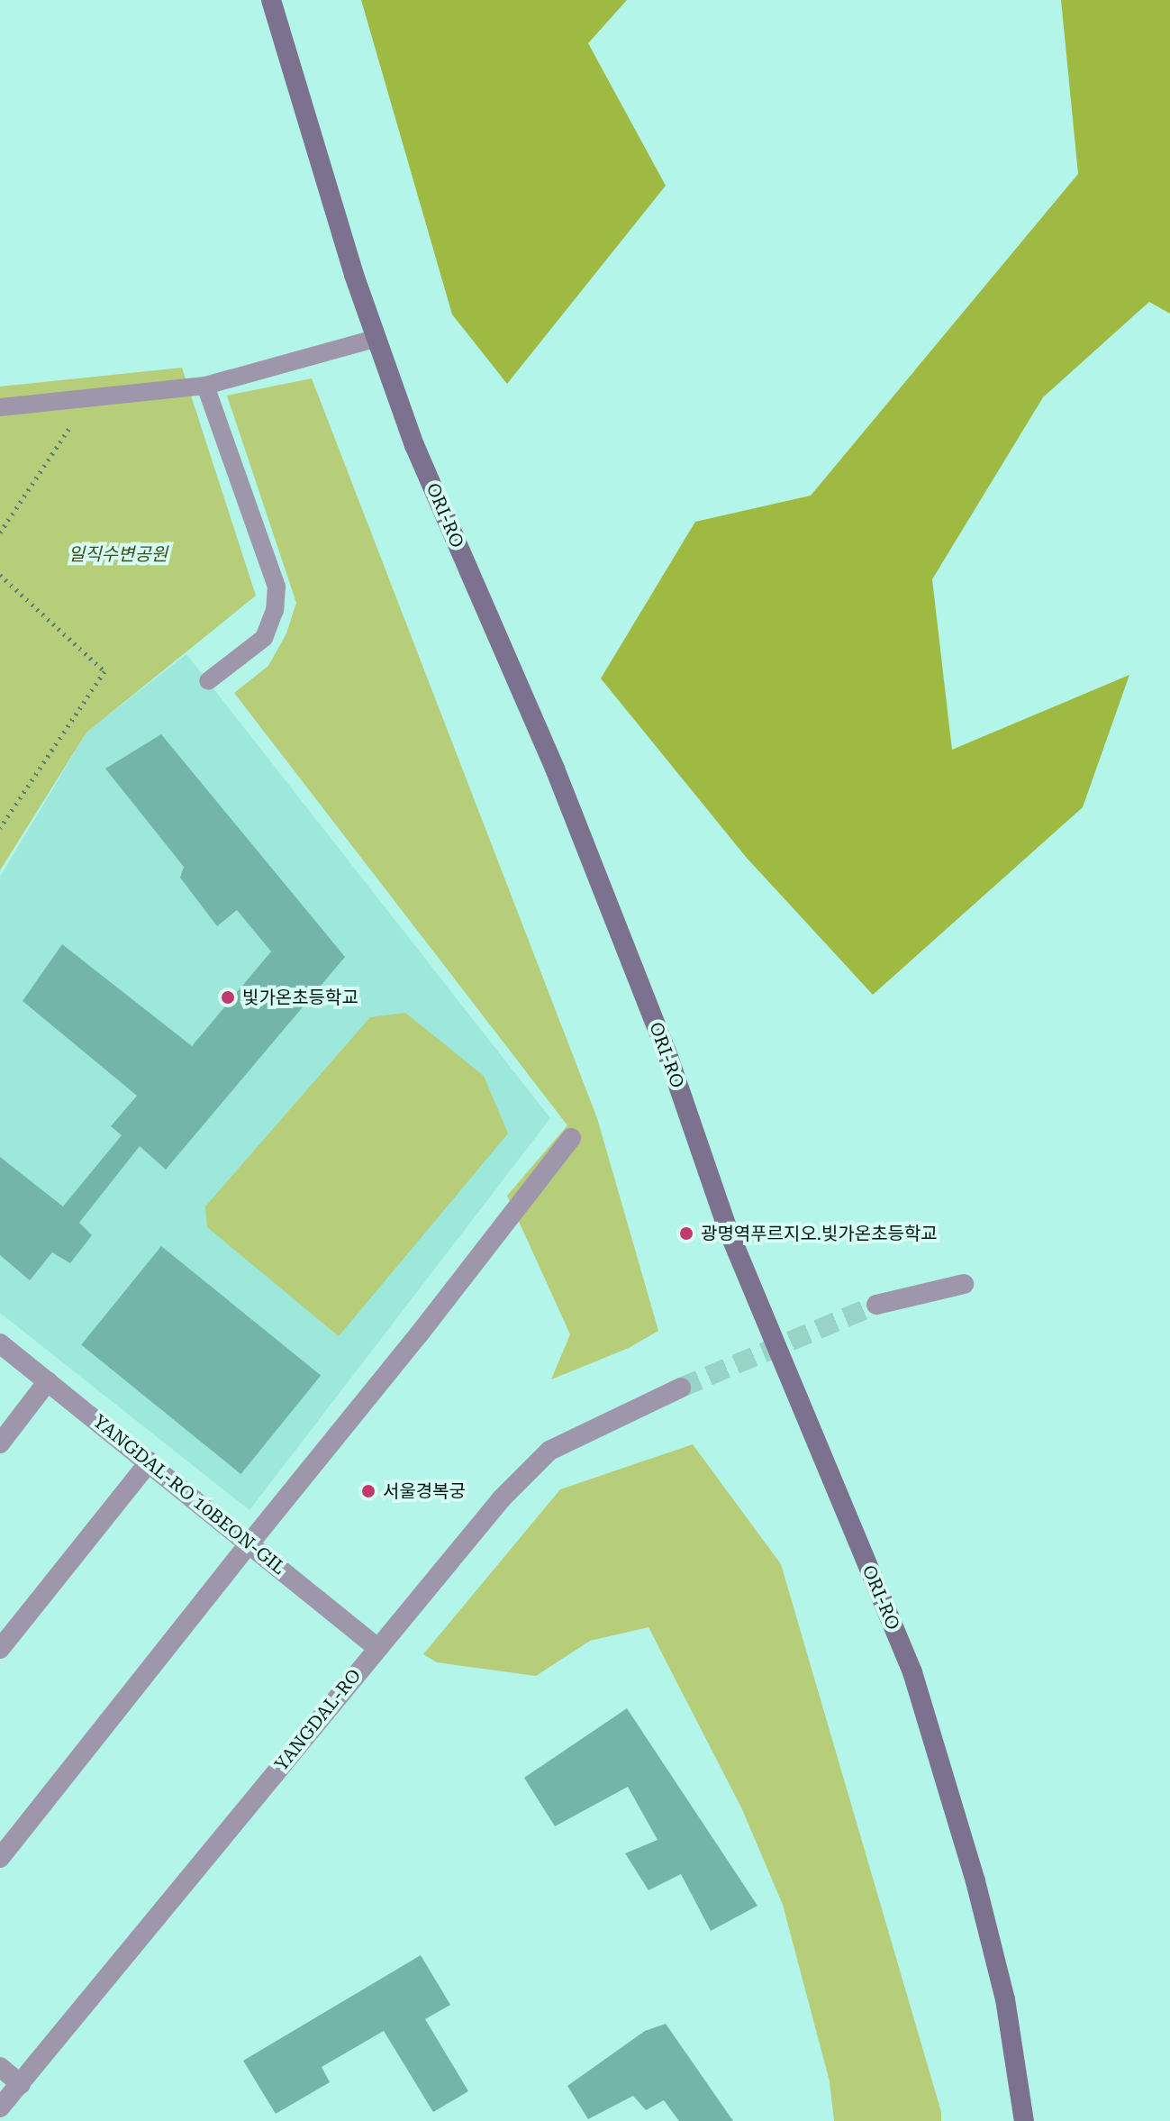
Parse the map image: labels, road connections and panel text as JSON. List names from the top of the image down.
{
  "streets": {
    "main road": ["ORI-RO"],
    "street": ["YANGDAL-RO 10BEON-GIL", "YANGDAL-RO"]
  },
  "crossings": [
    ["YANGDAL-RO 10BEON-GIL", "YANGDAL-RO"]
  ],
  "parks": ["일직수변공원"],
  "places": ["빛가온초등학교", "광명역푸르지오.빛가온초등학교", "서울경복궁"]
}
